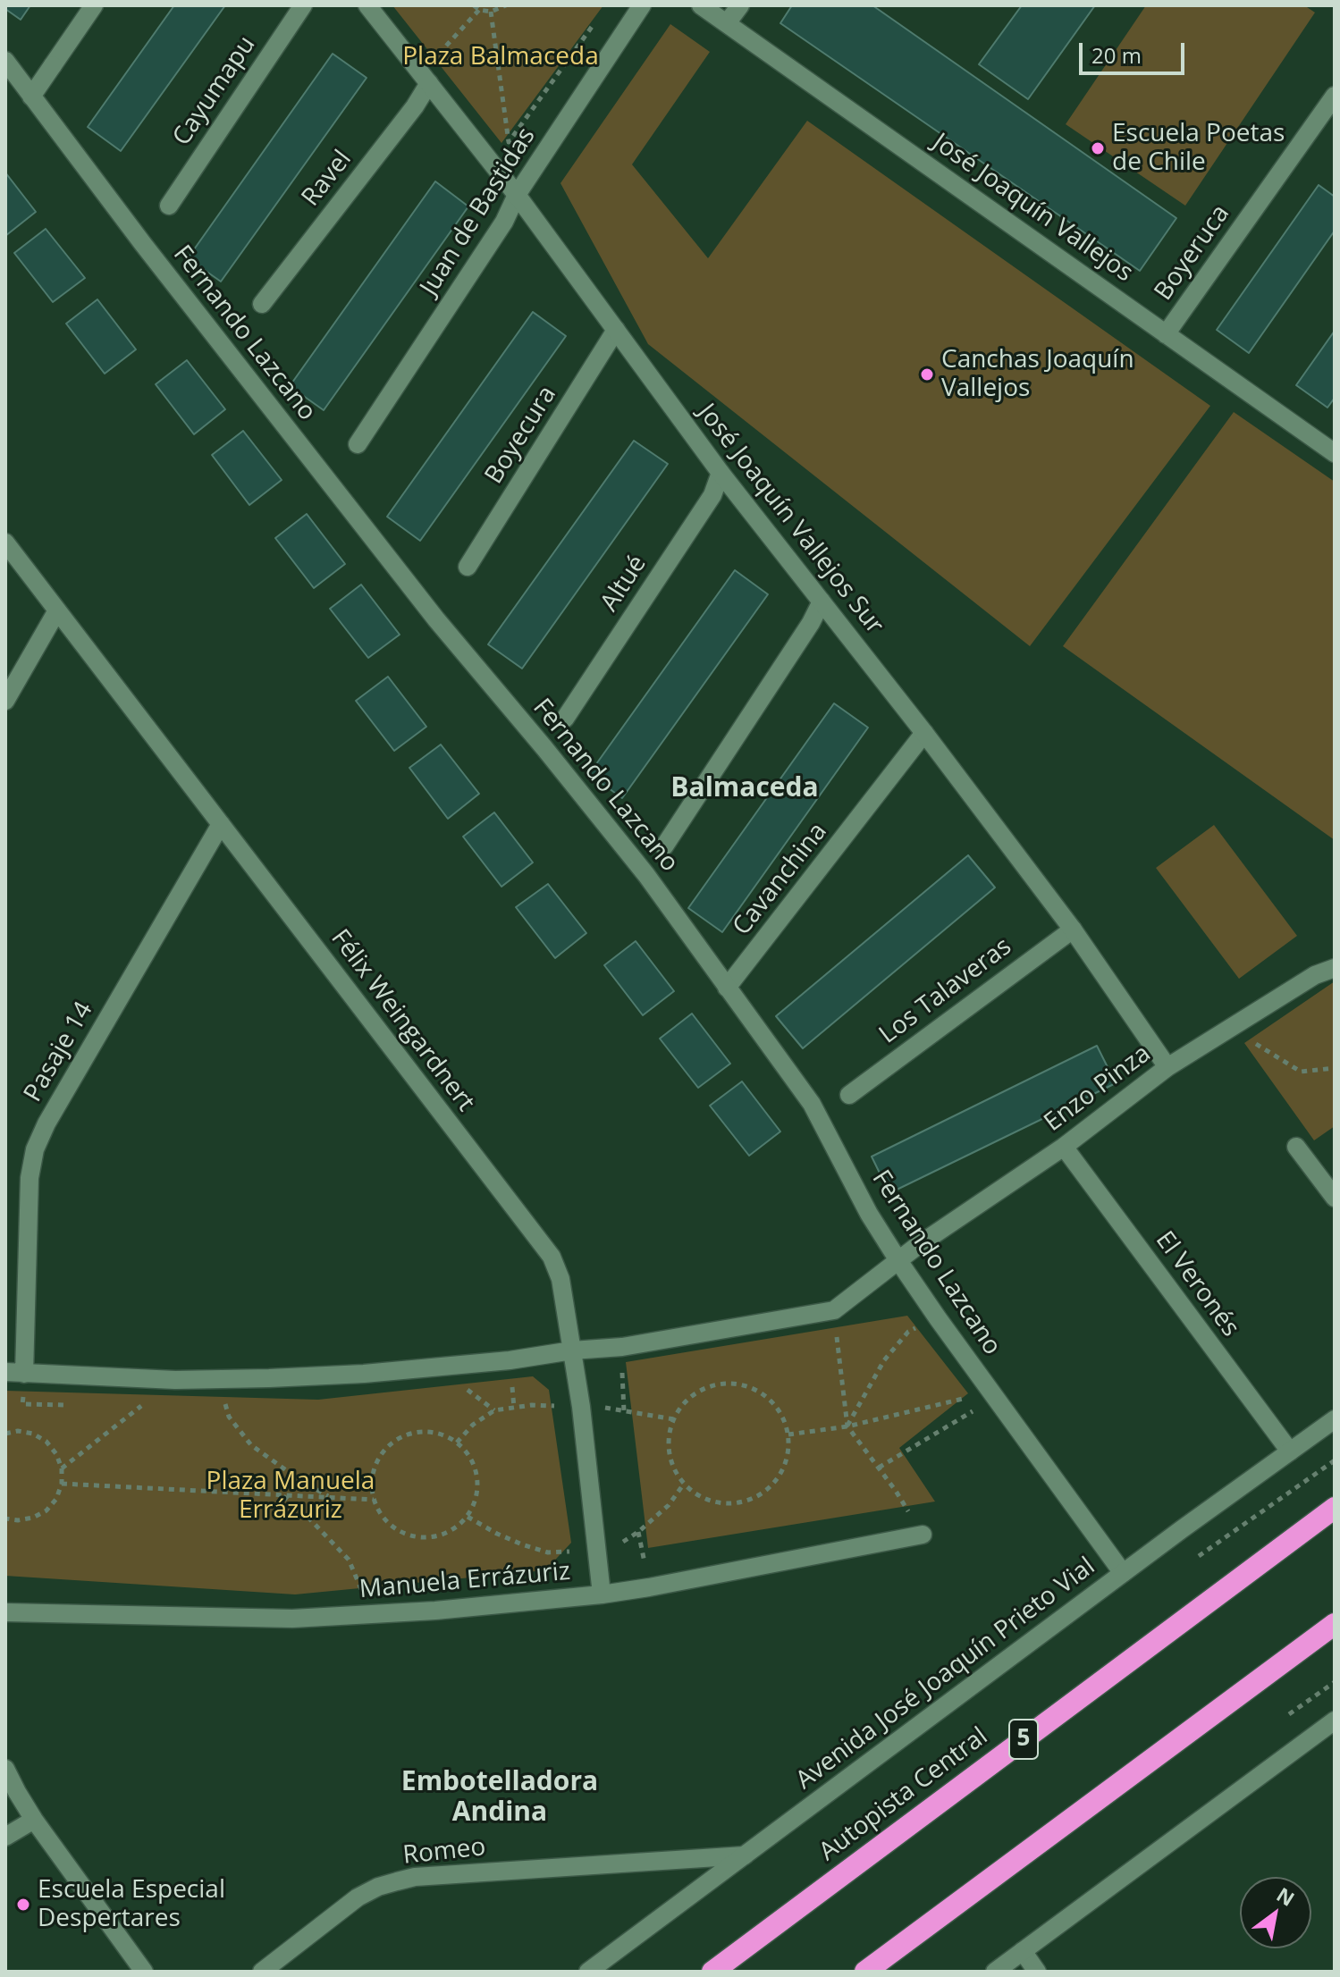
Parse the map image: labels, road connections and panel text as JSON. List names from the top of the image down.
{
  "streets": {
    "highway": ["5", "Autopista Central"],
    "street": [
      "Cayumapu",
      "Ravel",
      "José Joaquín Vallejos",
      "Juan de Bastidas",
      "Boyeruca",
      "Fernando Lazcano",
      "Boyecura",
      "José Joaquín Vallejos Sur",
      "Altué",
      "Cavanchina",
      "Los Talaveras",
      "Félix Weingardnert",
      "Pasaje 14",
      "Enzo Pinza",
      "El Veronés",
      "Manuela Errázuriz",
      "Avenida José Joaquín Prieto Vial",
      "Romeo"
    ]
  },
  "crossings": [
    ["Ravel", "José Joaquín Vallejos Sur"],
    ["José Joaquín Vallejos", "Boyeruca"],
    ["Juan de Bastidas", "José Joaquín Vallejos Sur"],
    ["Fernando Lazcano", "Cavanchina"],
    ["Fernando Lazcano", "Enzo Pinza"],
    ["Fernando Lazcano", "Avenida José Joaquín Prieto Vial"],
    ["Boyecura", "José Joaquín Vallejos Sur"],
    ["José Joaquín Vallejos Sur", "Altué"],
    ["José Joaquín Vallejos Sur", "Cavanchina"],
    ["José Joaquín Vallejos Sur", "Los Talaveras"],
    ["José Joaquín Vallejos Sur", "Enzo Pinza"],
    ["Félix Weingardnert", "Pasaje 14"],
    ["Félix Weingardnert", "Manuela Errázuriz"],
    ["Enzo Pinza", "El Veronés"],
    ["El Veronés", "Avenida José Joaquín Prieto Vial"],
    ["Avenida José Joaquín Prieto Vial", "Romeo"]
  ],
  "districts": ["Balmaceda", "Embotelladora Andina"],
  "parks": ["Plaza Balmaceda", "Plaza Manuela Errázuriz"],
  "places": ["Escuela Poetas de Chile", "Canchas Joaquín Vallejos", "Escuela Especial Despertares"],
  "scale_bar": "20 m",
  "north": "top right"
}
